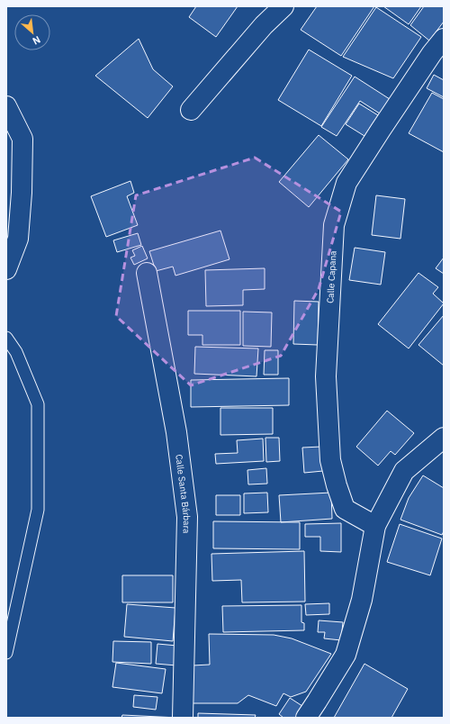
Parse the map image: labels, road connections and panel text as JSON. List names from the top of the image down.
{
  "streets": {
    "street": ["Calle Capana", "Calle Santa Bárbara"]
  },
  "north": "bottom right"
}
